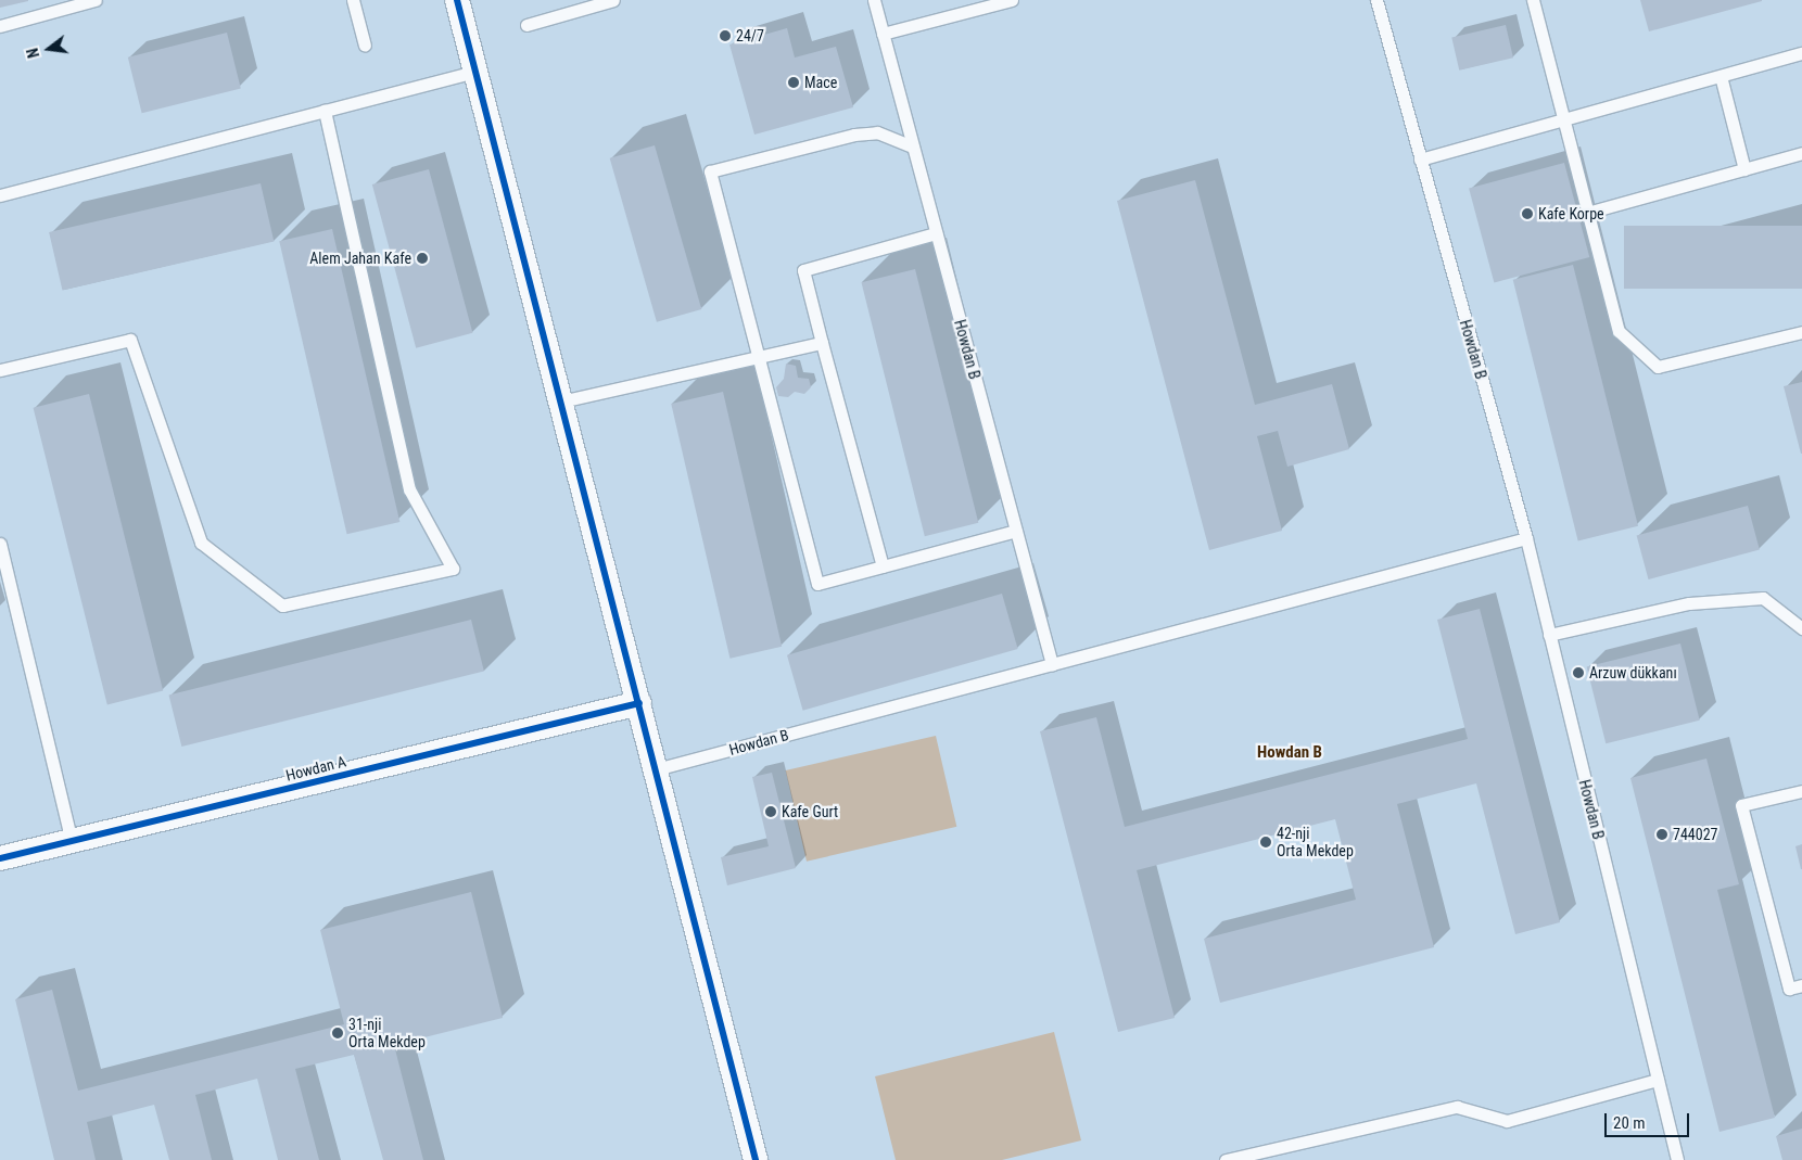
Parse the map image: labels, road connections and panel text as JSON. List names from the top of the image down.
{
  "streets": {
    "street": ["Howdan A"],
    "lane": ["Howdan B"]
  },
  "districts": ["Howdan B"],
  "places": [
    "24/7",
    "Mace",
    "Kafe Korpe",
    "Alem Jahan Kafe",
    "Arzuw dükkanı",
    "Kafe Gurt",
    "744027",
    "42-nji Orta Mekdep",
    "31-nji Orta Mekdep"
  ],
  "scale_bar": "20 m",
  "north": "left"
}
